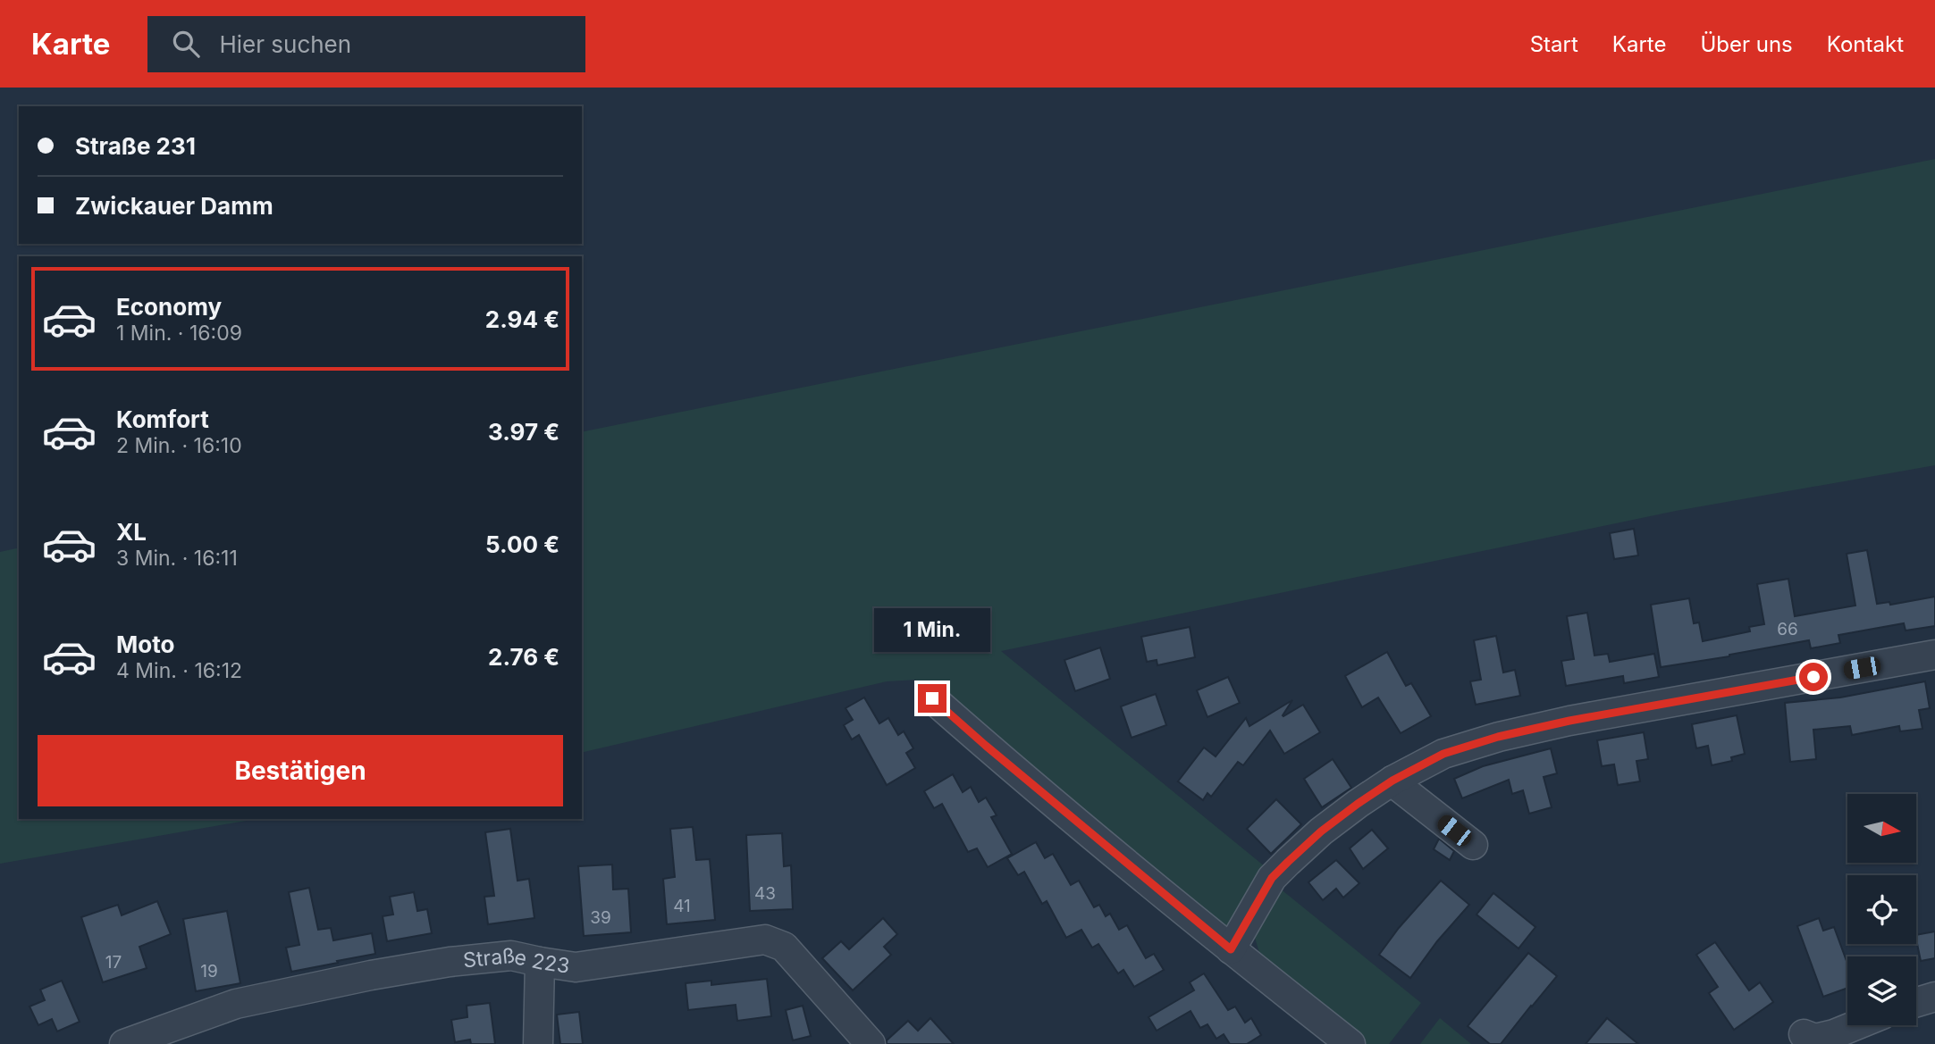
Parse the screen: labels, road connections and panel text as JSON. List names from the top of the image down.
{
  "streets": {
    "street": ["Straße 223"]
  },
  "house_numbers": [
    "66",
    "43",
    "41",
    "39",
    "17",
    "19"
  ],
  "north": "right",
  "page": {
    "header": "Karte",
    "search": "Hier suchen",
    "nav": [
      "Start",
      "Karte",
      "Über uns",
      "Kontakt"
    ],
    "banner": ["Straße 231", "Zwickauer Damm"],
    "list": [
      {
        "name": "Economy",
        "note": "1 Min. · 16:09",
        "value": "2.94 €"
      },
      {
        "name": "Komfort",
        "note": "2 Min. · 16:10",
        "value": "3.97 €"
      },
      {
        "name": "XL",
        "note": "3 Min. · 16:11",
        "value": "5.00 €"
      },
      {
        "name": "Moto",
        "note": "4 Min. · 16:12",
        "value": "2.76 €"
      }
    ],
    "bubble": "1 Min.",
    "buttons": "Bestätigen"
  }
}
